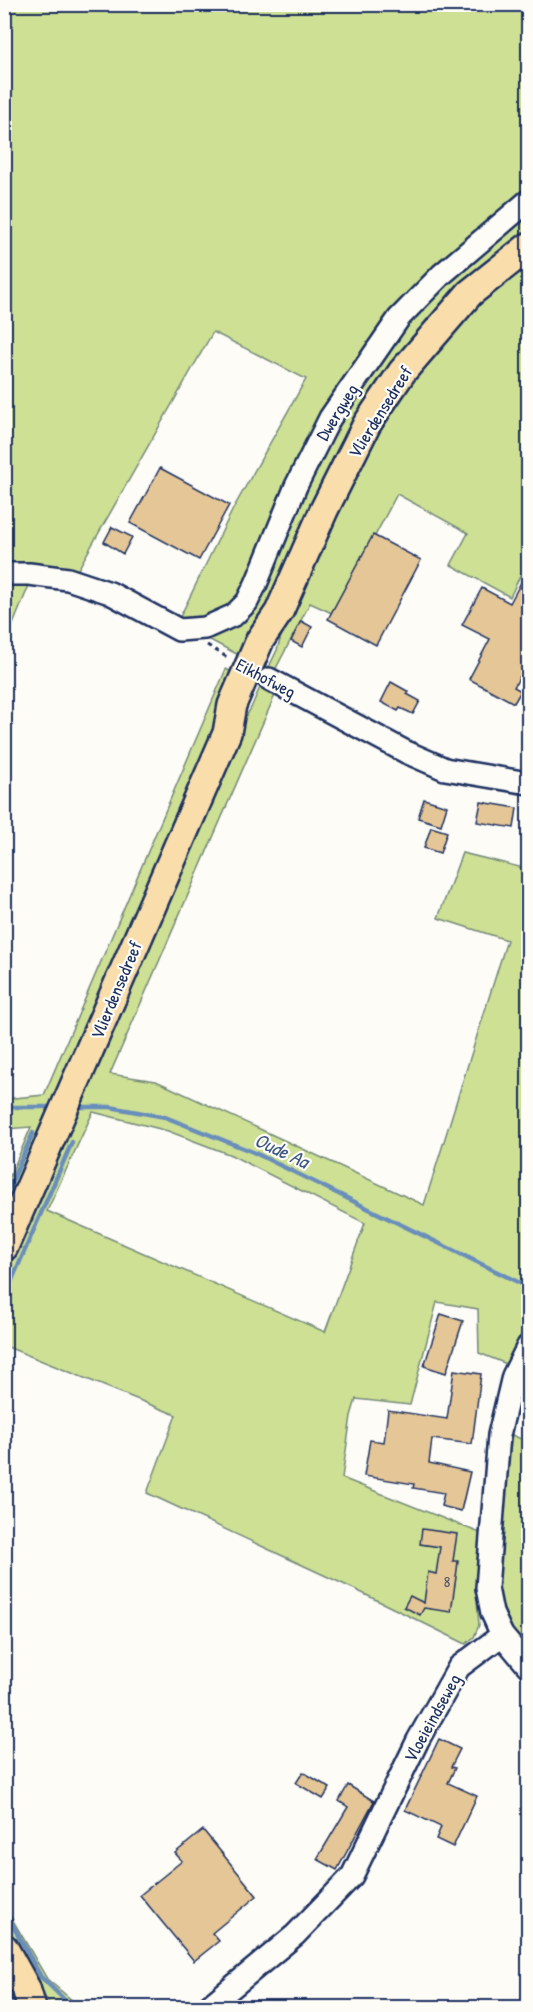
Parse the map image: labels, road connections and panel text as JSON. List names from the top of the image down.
{
  "streets": {
    "main road": ["Vlierdensedreef"],
    "street": ["Dwergweg", "Eikhofweg", "Vloeieindseweg"]
  },
  "crossings": [
    ["Dwergweg", "Eikhofweg"],
    ["Vlierdensedreef", "Eikhofweg"]
  ],
  "water": ["Oude Aa"],
  "house_numbers": ["8"]
}
